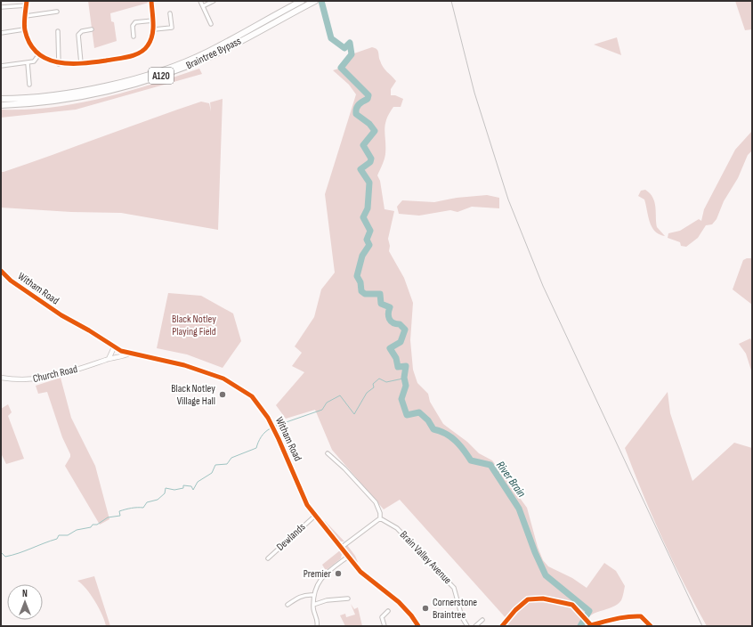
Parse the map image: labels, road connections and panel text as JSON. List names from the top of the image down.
{
  "streets": {
    "highway": ["Braintree Bypass", "A120"],
    "street": [
      "Witham Road",
      "Church Road",
      "Dewlands",
      "Brain Valley Avenue"
    ]
  },
  "crossings": [
    ["Witham Road", "Church Road"],
    ["Witham Road", "Dewlands"]
  ],
  "water": ["River Brain"],
  "parks": ["Black Notley Playing Field"],
  "places": ["Black Notley Village Hall", "Premier", "Cornerstone Braintree"],
  "north": "top"
}
